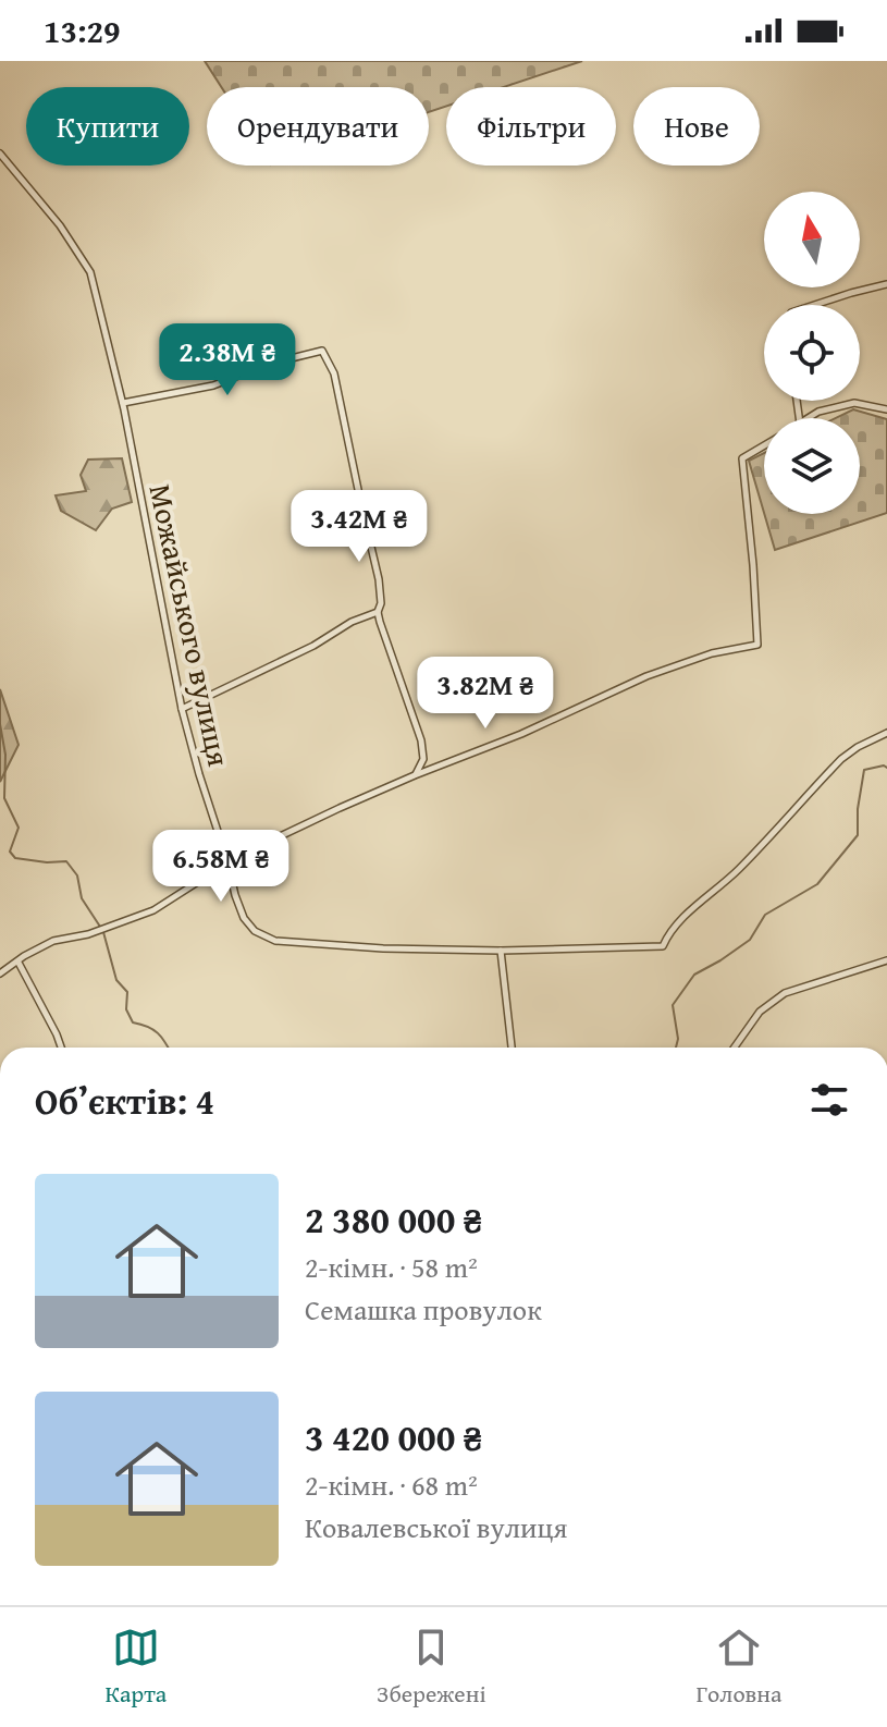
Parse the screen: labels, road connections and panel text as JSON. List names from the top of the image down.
{
  "streets": {
    "street": ["Можайського вулиця"]
  },
  "north": "top",
  "page": {
    "status": "13:29",
    "chip": [
      "Купити",
      "Орендувати",
      "Фільтри",
      "Нове"
    ],
    "price": [
      "2.38M ₴",
      "3.42M ₴",
      "3.82M ₴",
      "6.58M ₴"
    ],
    "heading": "Об’єктів: 4",
    "list": [
      {
        "name": "2 380 000 ₴",
        "note": "2-кімн. · 58 m² · Семашка провулок"
      },
      {
        "name": "3 420 000 ₴",
        "note": "2-кімн. · 68 m² · Ковалевської вулиця"
      }
    ],
    "tabs": ["Карта", "Збережені", "Головна"]
  }
}
